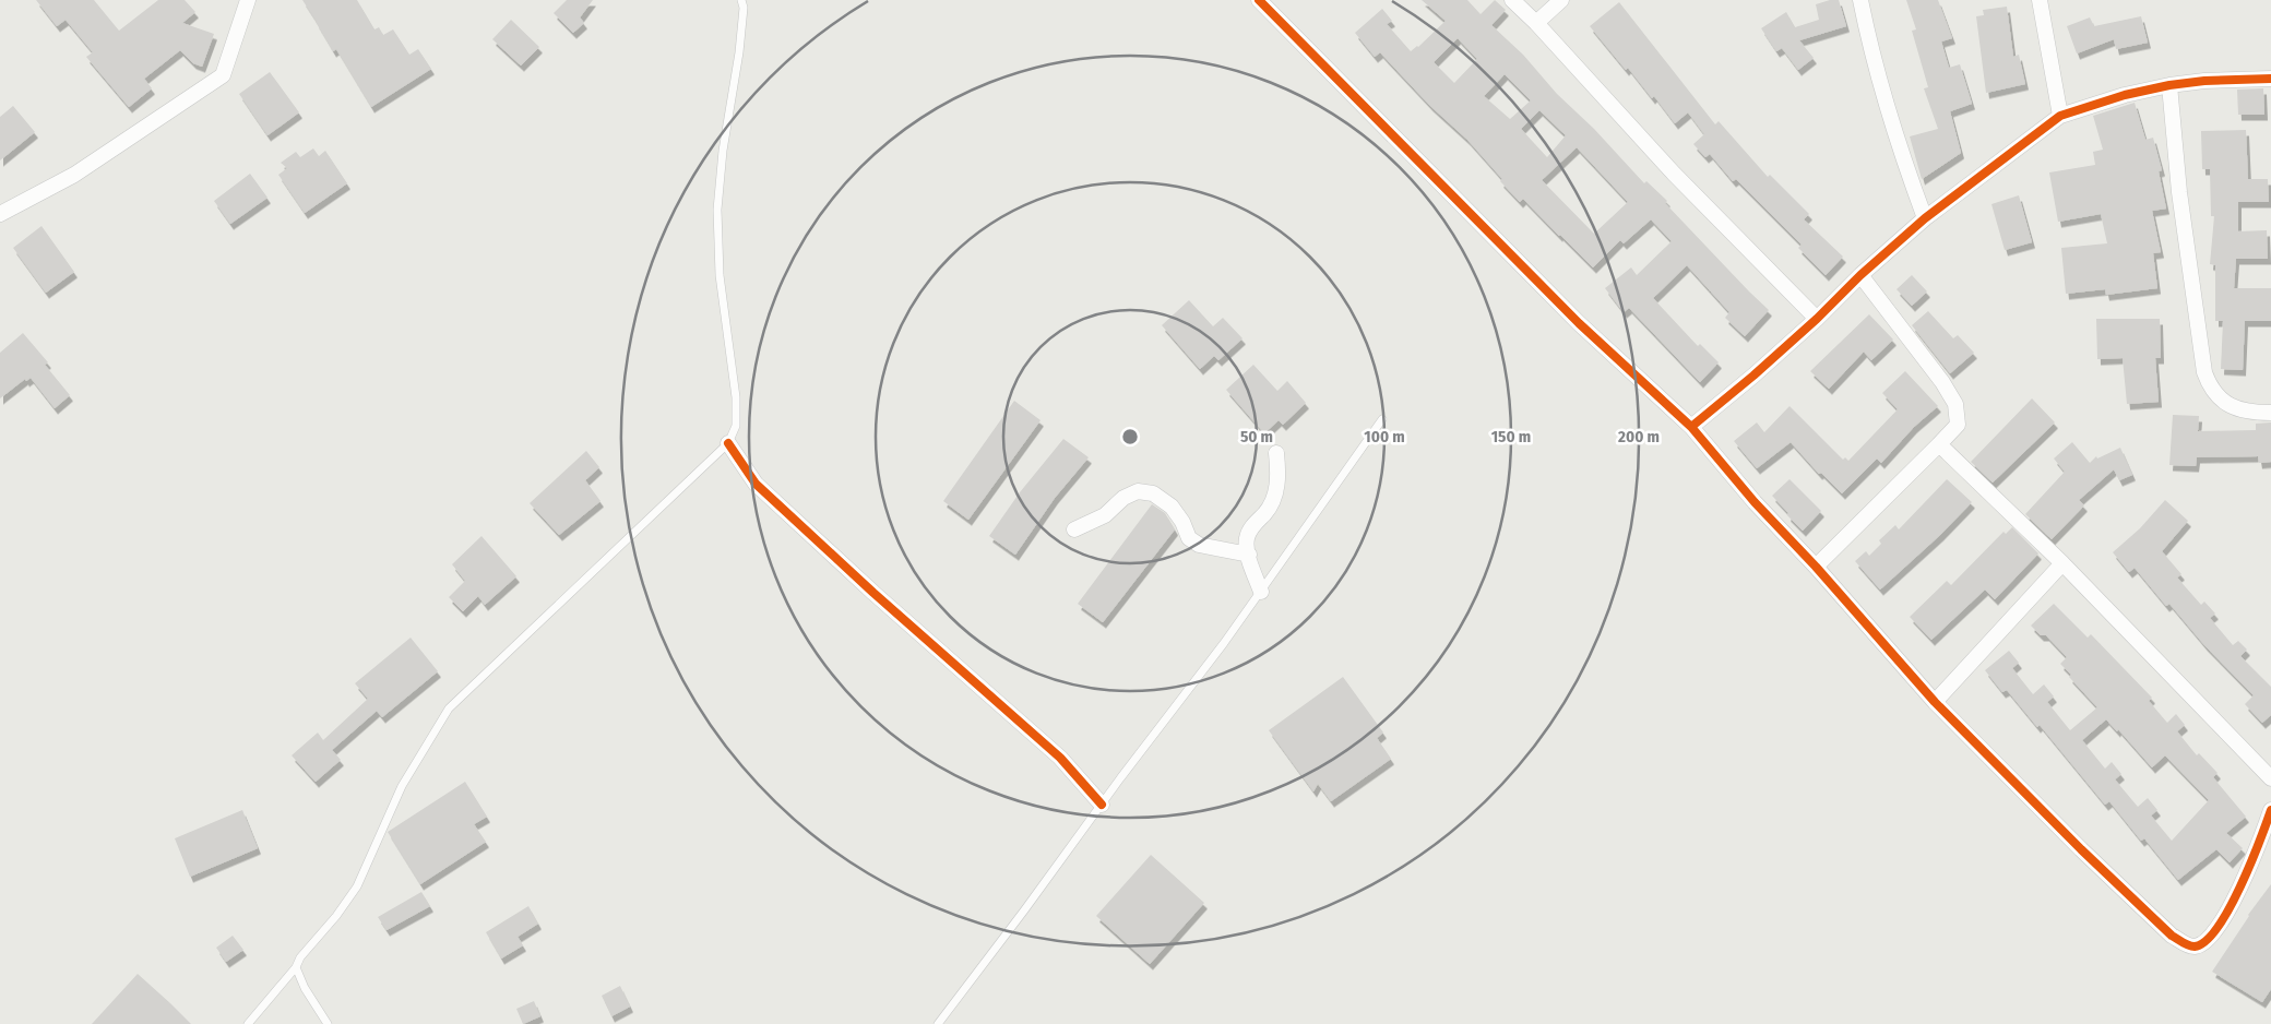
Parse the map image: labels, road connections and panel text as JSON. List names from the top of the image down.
{
  "rings": [
    "50 m",
    "100 m",
    "150 m",
    "200 m"
  ]
}
